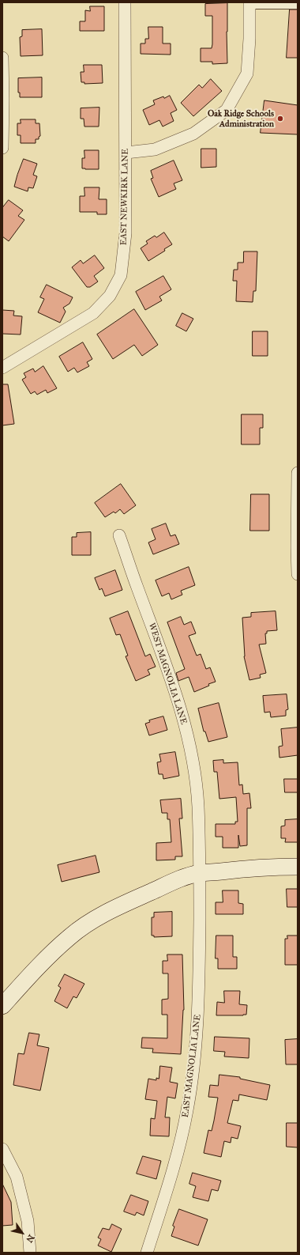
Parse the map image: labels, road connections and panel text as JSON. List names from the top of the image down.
{
  "streets": {
    "street": ["EAST NEWKIRK LANE", "WEST MAGNOLIA LANE", "EAST MAGNOLIA LANE"]
  },
  "crossings": [
    ["WEST MAGNOLIA LANE", "EAST MAGNOLIA LANE"]
  ],
  "places": ["Oak Ridge Schools Administration"],
  "north": "bottom right"
}
